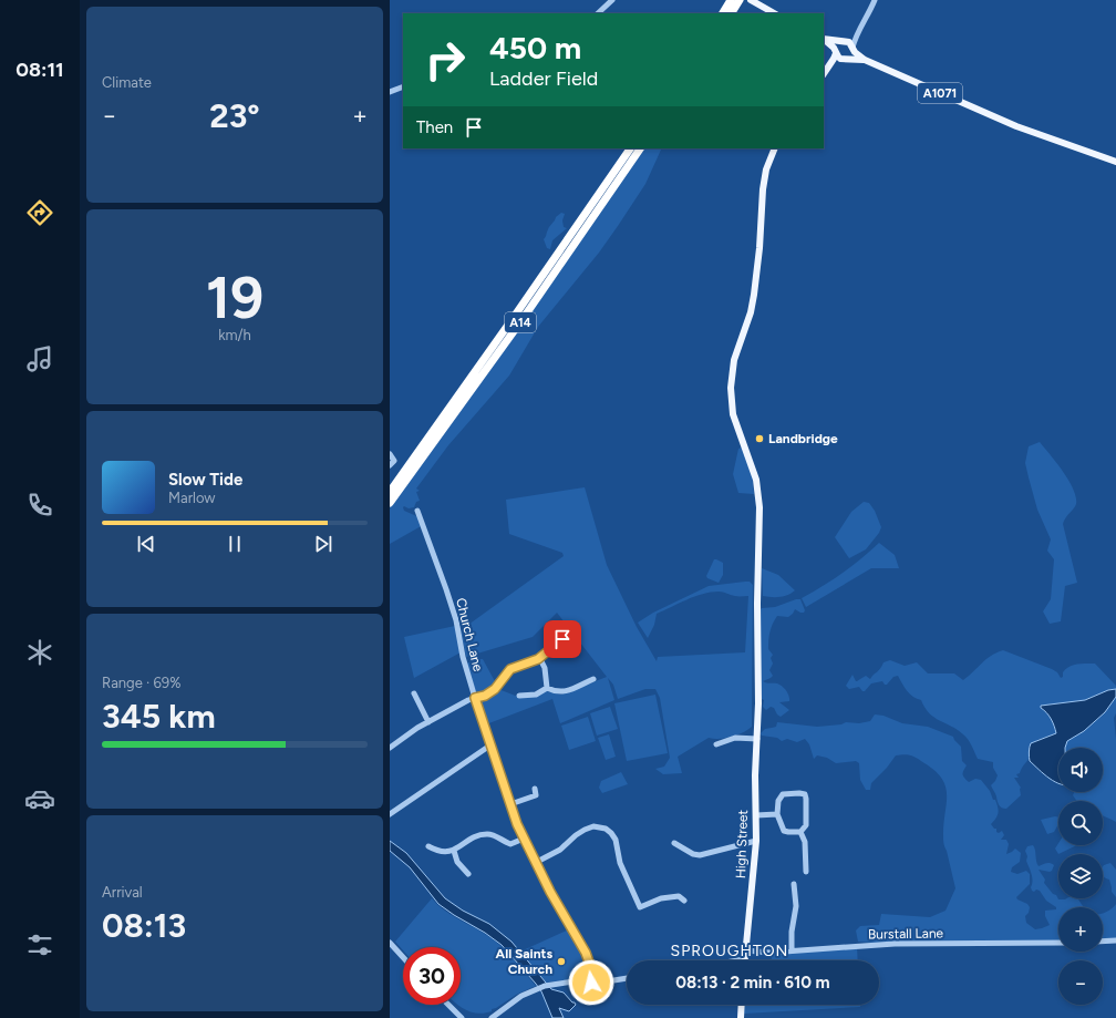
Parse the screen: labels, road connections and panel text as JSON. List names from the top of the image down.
{
  "streets": {
    "highway": ["A14"],
    "main road": ["A1071", "High Street"],
    "street": ["Church Lane", "Burstall Lane"]
  },
  "crossings": [
    ["High Street", "Burstall Lane"]
  ],
  "districts": ["SPROUGHTON"],
  "places": ["Landbridge", "All Saints Church"],
  "page": {
    "tabs": "08:11",
    "tile": [
      "Climate",
      ["19", "km/h"],
      ["Range · 69%", "345 km"],
      ["Arrival", "08:13"]
    ],
    "turn": ["450 m", "Ladder Field"],
    "heat": ["−", "23°", "+"],
    "then": "Then",
    "song": ["Slow Tide", "Marlow"],
    "map_buttons": ["+", "−"],
    "limit": "30",
    "trip": "08:13 · 2 min · 610 m"
  }
}
